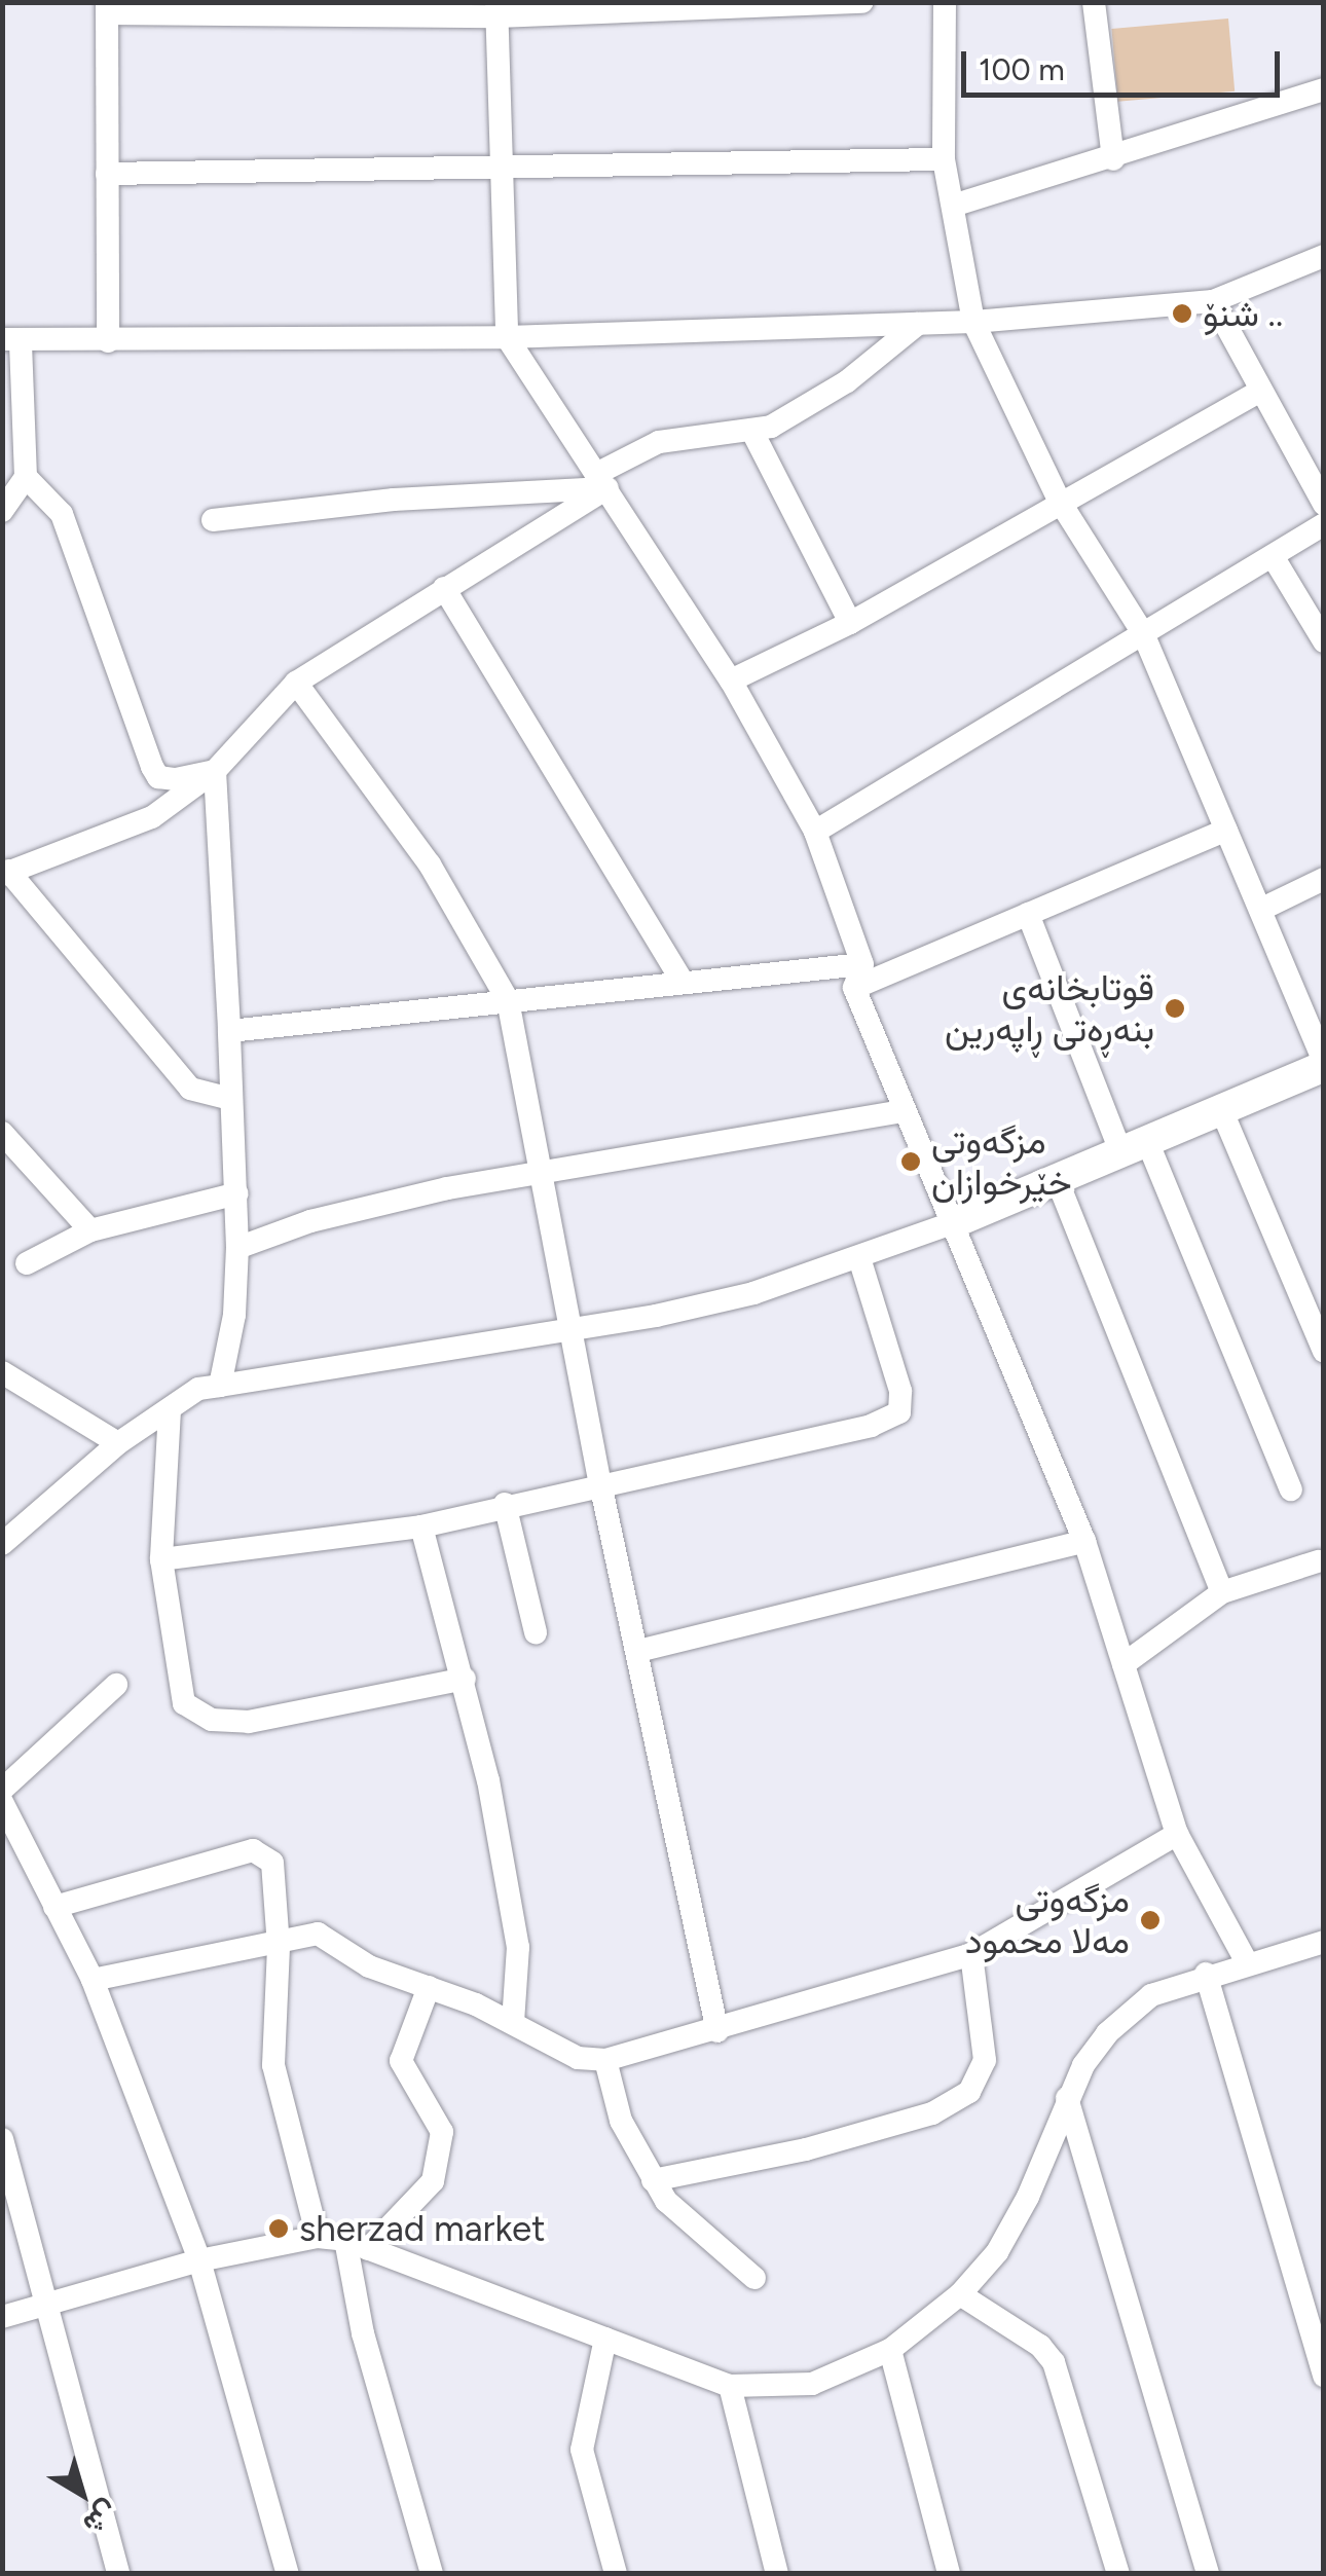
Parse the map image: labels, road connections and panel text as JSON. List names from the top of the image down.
{
  "places": [
    "شنۆ ..",
    "قوتابخانەی بنەڕەتی ڕاپەرین",
    "مزگەوتی خێرخوازان",
    "مزگه‌وتی مه‌لا محمود",
    "sherzad market"
  ],
  "scale_bar": "100 m",
  "north": "bottom right"
}
